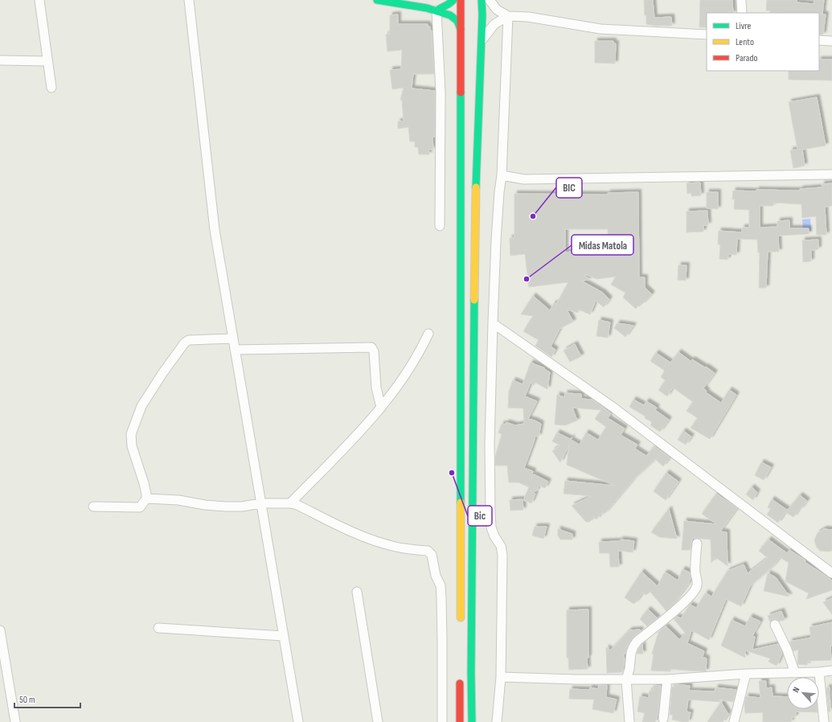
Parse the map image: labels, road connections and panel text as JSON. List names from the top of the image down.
{
  "places": ["BIC", "Midas Matola", "Bic"],
  "legend": ["Livre", "Lento", "Parado"],
  "scale_bar": "50 m",
  "north": "top left"
}
